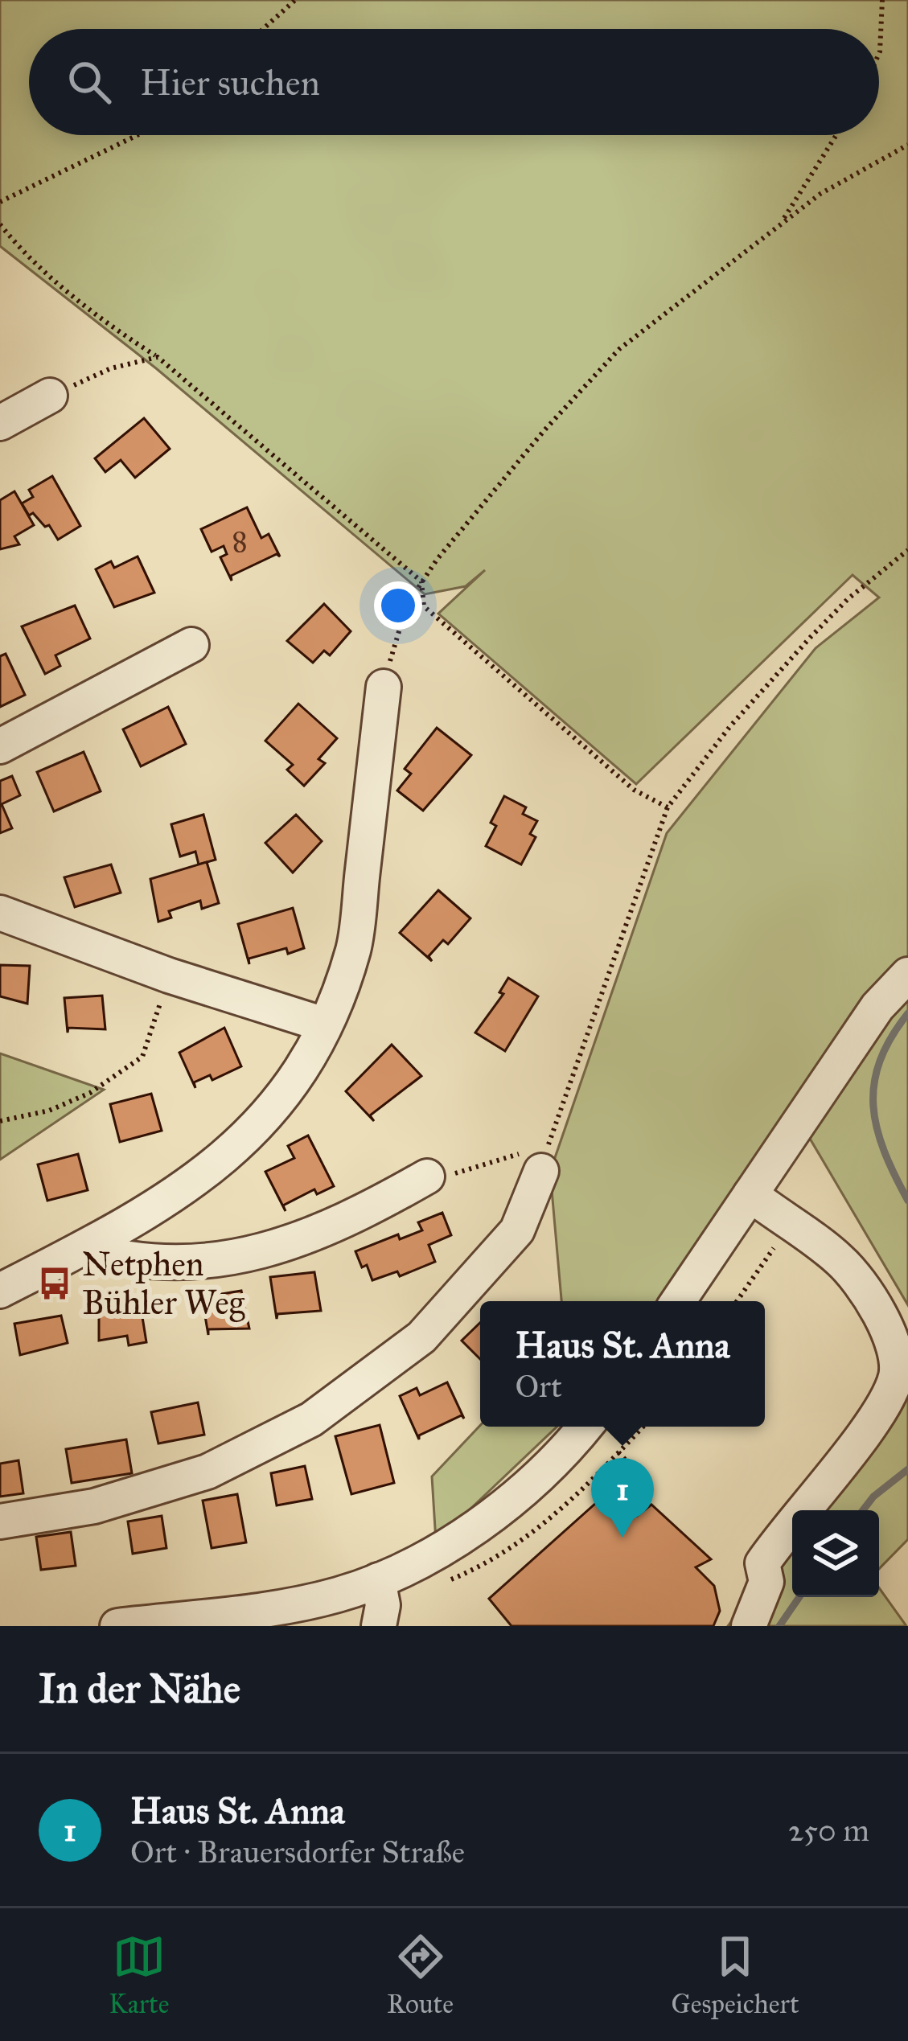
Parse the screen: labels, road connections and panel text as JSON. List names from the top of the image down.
{
  "places": {
    "bus stop": ["Netphen Bühler Weg"]
  },
  "house_numbers": ["8"],
  "page": {
    "search": "Hier suchen",
    "popup": ["Haus St. Anna", "Ort"],
    "pins": "1",
    "heading": "In der Nähe",
    "list": [
      {
        "mark": "1",
        "name": "Haus St. Anna",
        "note": "Ort · Brauersdorfer Straße",
        "value": "250 m"
      }
    ],
    "nav": ["Karte", "Route", "Gespeichert"]
  }
}
